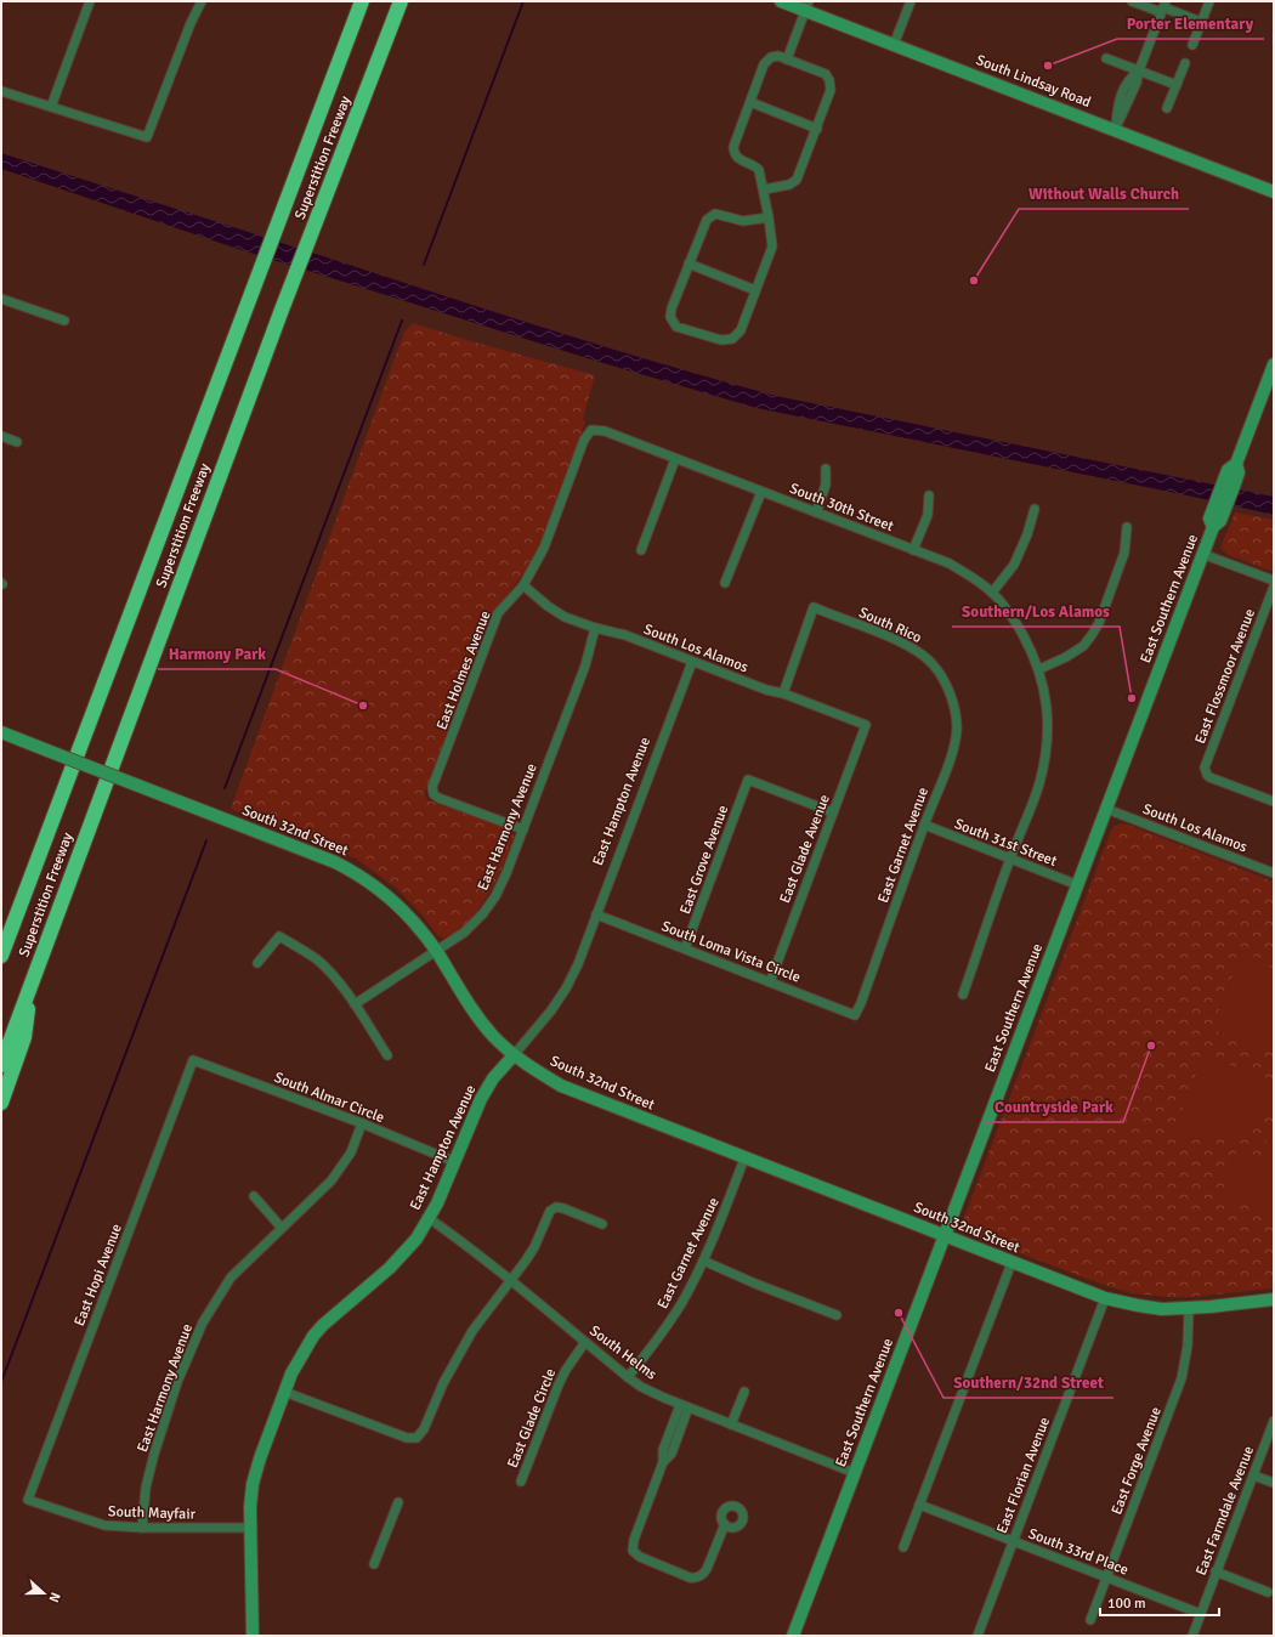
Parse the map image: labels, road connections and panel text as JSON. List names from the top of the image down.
{
  "streets": {
    "highway": ["Superstition Freeway"],
    "street": [
      "South Lindsay Road",
      "South 30th Street",
      "East Southern Avenue",
      "South Rico",
      "South Los Alamos",
      "East Holmes Avenue",
      "East Flossmoor Avenue",
      "East Hampton Avenue",
      "East Harmony Avenue",
      "South 32nd Street",
      "South 31st Street",
      "East Garnet Avenue",
      "East Glade Avenue",
      "East Grove Avenue",
      "South Loma Vista Circle",
      "South Almar Circle",
      "East Hopi Avenue",
      "South Helms",
      "East Glade Circle",
      "East Forge Avenue",
      "East Florian Avenue",
      "East Farmdale Avenue",
      "South Mayfair",
      "South 33rd Place"
    ]
  },
  "crossings": [
    ["South 30th Street", "East Holmes Avenue"],
    ["South 30th Street", "South 31st Street"],
    ["East Southern Avenue", "South Los Alamos"],
    ["East Southern Avenue", "South 32nd Street"],
    ["East Southern Avenue", "South 31st Street"],
    ["East Southern Avenue", "South Helms"],
    ["South Rico", "South Los Alamos"],
    ["South Rico", "East Garnet Avenue"],
    ["South Los Alamos", "East Holmes Avenue"],
    ["South Los Alamos", "East Hampton Avenue"],
    ["South Los Alamos", "East Harmony Avenue"],
    ["South Los Alamos", "East Glade Avenue"],
    ["East Holmes Avenue", "East Harmony Avenue"],
    ["East Hampton Avenue", "South 32nd Street"],
    ["East Hampton Avenue", "South Loma Vista Circle"],
    ["East Hampton Avenue", "South Almar Circle"],
    ["East Hampton Avenue", "South Helms"],
    ["East Hampton Avenue", "South Mayfair"],
    ["East Harmony Avenue", "South 32nd Street"],
    ["East Harmony Avenue", "South Almar Circle"],
    ["East Harmony Avenue", "South Mayfair"],
    ["South 32nd Street", "East Garnet Avenue"],
    ["South 32nd Street", "East Forge Avenue"],
    ["South 32nd Street", "East Florian Avenue"],
    ["South 31st Street", "East Garnet Avenue"],
    ["East Garnet Avenue", "South Loma Vista Circle"],
    ["East Garnet Avenue", "South Helms"],
    ["East Glade Avenue", "East Grove Avenue"],
    ["East Glade Avenue", "South Loma Vista Circle"],
    ["East Grove Avenue", "South Loma Vista Circle"],
    ["South Almar Circle", "East Hopi Avenue"],
    ["East Hopi Avenue", "South Mayfair"],
    ["South Helms", "East Glade Circle"],
    ["East Forge Avenue", "South 33rd Place"],
    ["East Florian Avenue", "South 33rd Place"],
    ["East Farmdale Avenue", "South 33rd Place"]
  ],
  "places": [
    "Porter Elementary",
    "Without Walls Church",
    "Southern/Los Alamos",
    "Harmony Park",
    "Countryside Park",
    "Southern/32nd Street"
  ],
  "scale_bar": "100 m",
  "north": "right"
}
